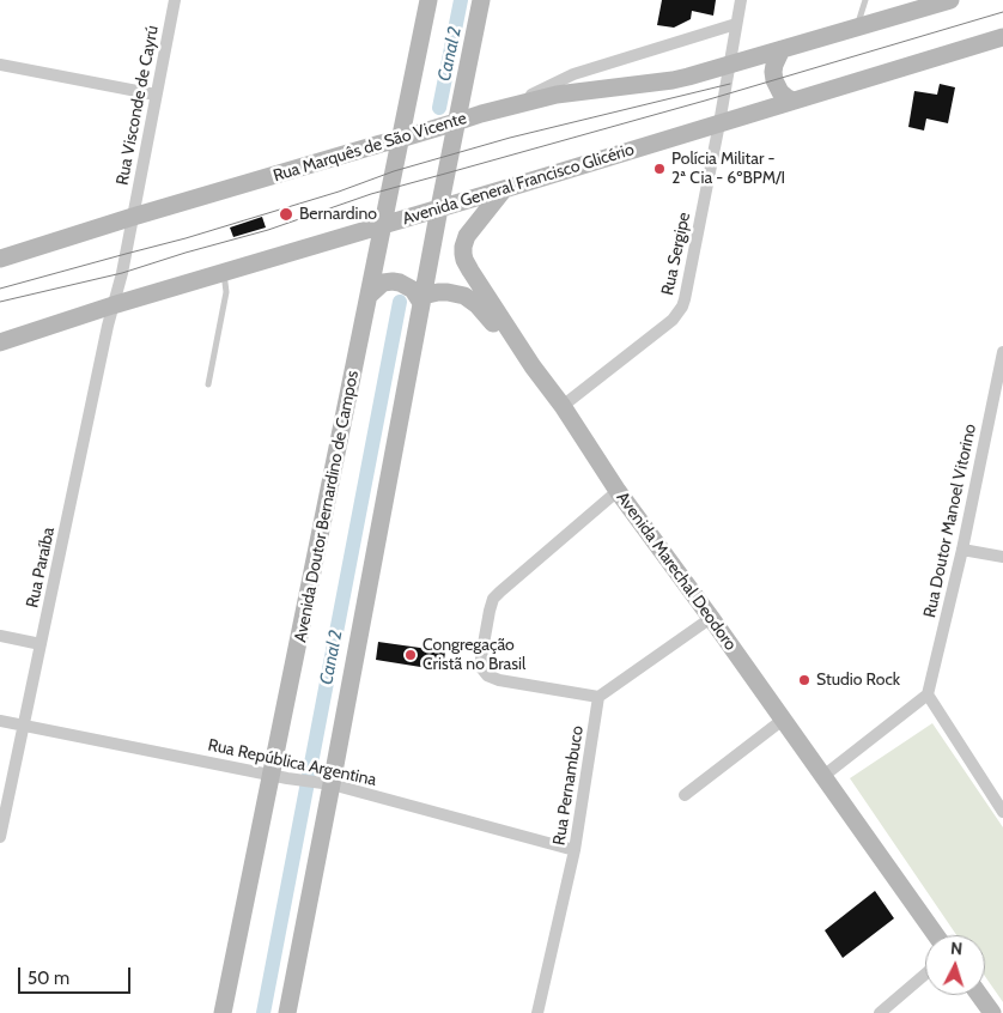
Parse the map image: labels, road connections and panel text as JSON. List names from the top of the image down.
{
  "streets": {
    "main road": [
      "Rua Marquês de São Vicente",
      "Avenida General Francisco Glicério",
      "Avenida Doutor Bernardino de Campos",
      "Avenida Marechal Deodoro"
    ],
    "street": [
      "Rua Visconde de Cayrú",
      "Rua Sergipe",
      "Rua Doutor Manoel Vitorino",
      "Rua Paraíba",
      "Rua República Argentina",
      "Rua Pernambuco"
    ]
  },
  "crossings": [
    ["Rua Visconde de Cayrú", "Rua Marquês de São Vicente"],
    ["Rua Visconde de Cayrú", "Avenida General Francisco Glicério"],
    ["Rua Visconde de Cayrú", "Rua Paraíba"],
    ["Rua Marquês de São Vicente", "Rua Sergipe"],
    ["Rua Marquês de São Vicente", "Avenida Doutor Bernardino de Campos"],
    ["Avenida General Francisco Glicério", "Rua Sergipe"],
    ["Avenida General Francisco Glicério", "Avenida Doutor Bernardino de Campos"],
    ["Avenida General Francisco Glicério", "Rua Paraíba"],
    ["Avenida General Francisco Glicério", "Avenida Marechal Deodoro"],
    ["Rua Sergipe", "Avenida Marechal Deodoro"],
    ["Avenida Doutor Bernardino de Campos", "Rua República Argentina"],
    ["Rua Paraíba", "Rua República Argentina"],
    ["Rua República Argentina", "Rua Pernambuco"]
  ],
  "water": ["Canal 2"],
  "places": [
    "Polícia Militar - 2ª Cia - 6ºBPM/I",
    "Bernardino",
    "Congregação Cristã no Brasil",
    "Studio Rock"
  ],
  "scale_bar": "50 m",
  "north": "top"
}
